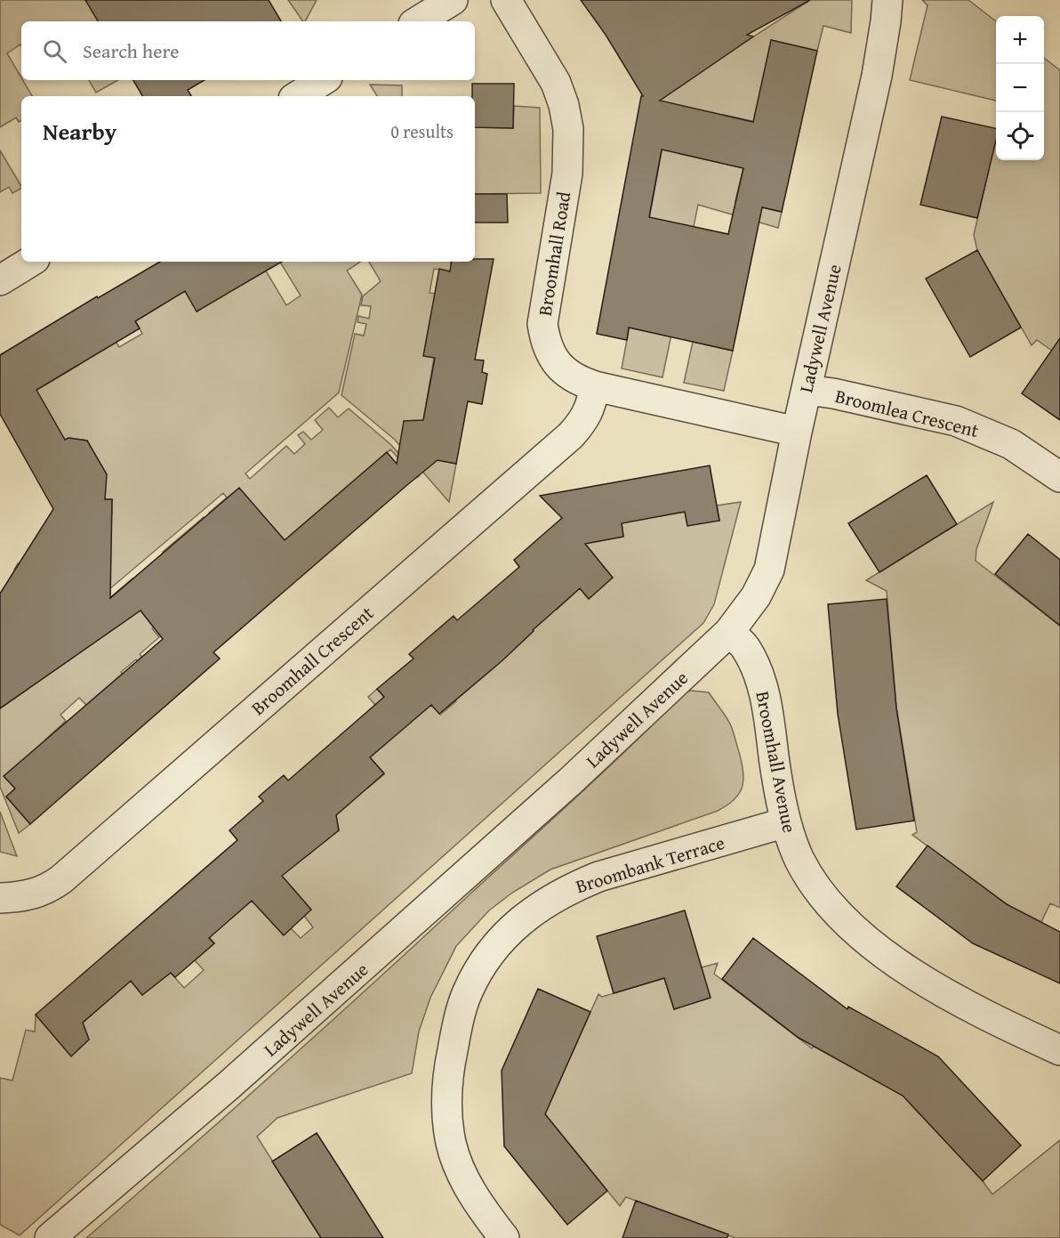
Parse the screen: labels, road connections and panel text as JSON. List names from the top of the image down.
{
  "streets": {
    "street": [
      "Broomhall Road",
      "Ladywell Avenue",
      "Broomlea Crescent",
      "Broomhall Crescent",
      "Broomhall Avenue",
      "Broombank Terrace"
    ]
  },
  "crossings": [
    ["Broomhall Road", "Ladywell Avenue"],
    ["Broomhall Road", "Broomhall Crescent"],
    ["Ladywell Avenue", "Broomlea Crescent"],
    ["Ladywell Avenue", "Broomhall Avenue"],
    ["Broomhall Avenue", "Broombank Terrace"]
  ],
  "page": {
    "map_buttons": ["+", "−"],
    "search": "Search here",
    "heading": ["Nearby", "0 results"]
  }
}
